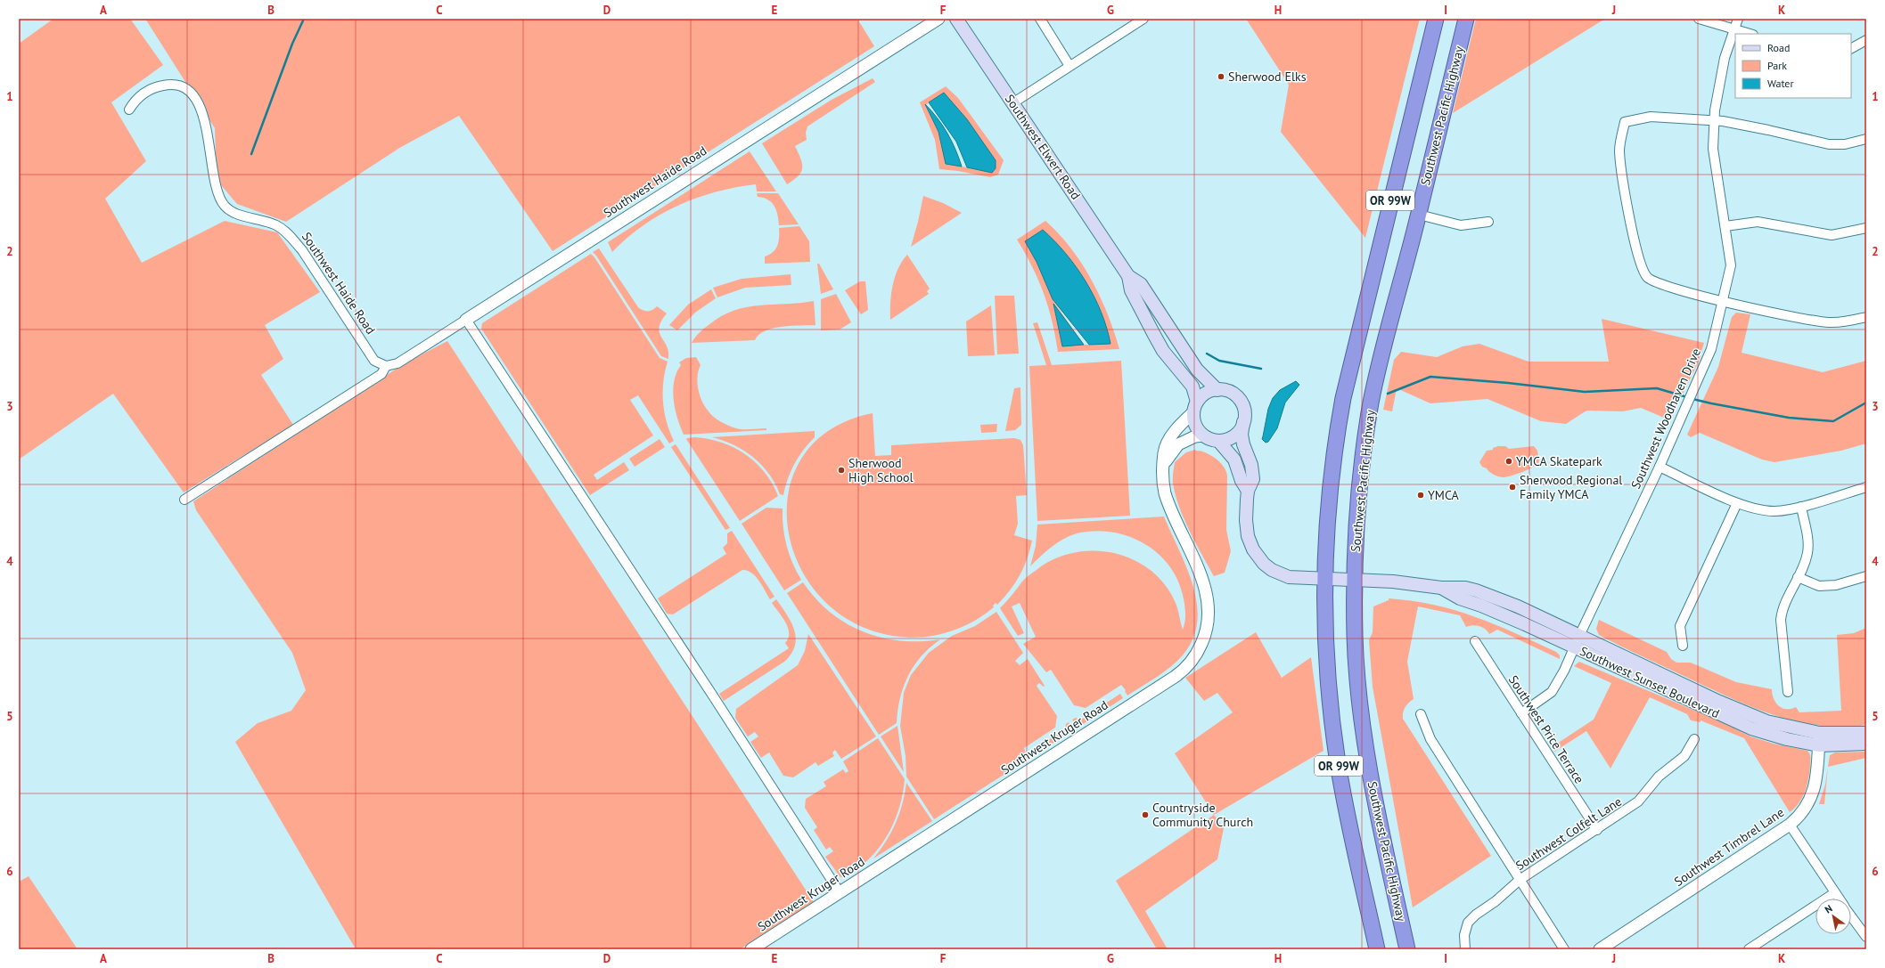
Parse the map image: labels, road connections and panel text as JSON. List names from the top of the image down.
{
  "streets": {
    "highway": ["Southwest Pacific Highway", "OR 99W"],
    "main road": ["Southwest Elwert Road", "Southwest Sunset Boulevard"],
    "street": [
      "Southwest Haide Road",
      "Southwest Woodhaven Drive",
      "Southwest Price Terrace",
      "Southwest Kruger Road",
      "Southwest Colfelt Lane",
      "Southwest Timbrel Lane"
    ]
  },
  "crossings": [
    ["Southwest Pacific Highway", "Southwest Sunset Boulevard"],
    ["Southwest Elwert Road", "Southwest Kruger Road"],
    ["OR 99W", "Southwest Sunset Boulevard"],
    ["Southwest Woodhaven Drive", "Southwest Sunset Boulevard"],
    ["Southwest Woodhaven Drive", "Southwest Price Terrace"],
    ["Southwest Sunset Boulevard", "Southwest Timbrel Lane"],
    ["Southwest Price Terrace", "Southwest Colfelt Lane"]
  ],
  "places": [
    "Sherwood Elks",
    "YMCA Skatepark",
    "Sherwood High School",
    "Sherwood Regional Family YMCA",
    "YMCA",
    "Countryside Community Church"
  ],
  "legend": ["Road", "Park", "Water"],
  "north": "top left",
  "grid": {
    "columns": [
      "A",
      "B",
      "C",
      "D",
      "E",
      "F",
      "G",
      "H",
      "I",
      "J",
      "K"
    ],
    "rows": [
      "1",
      "2",
      "3",
      "4",
      "5",
      "6"
    ]
  }
}
